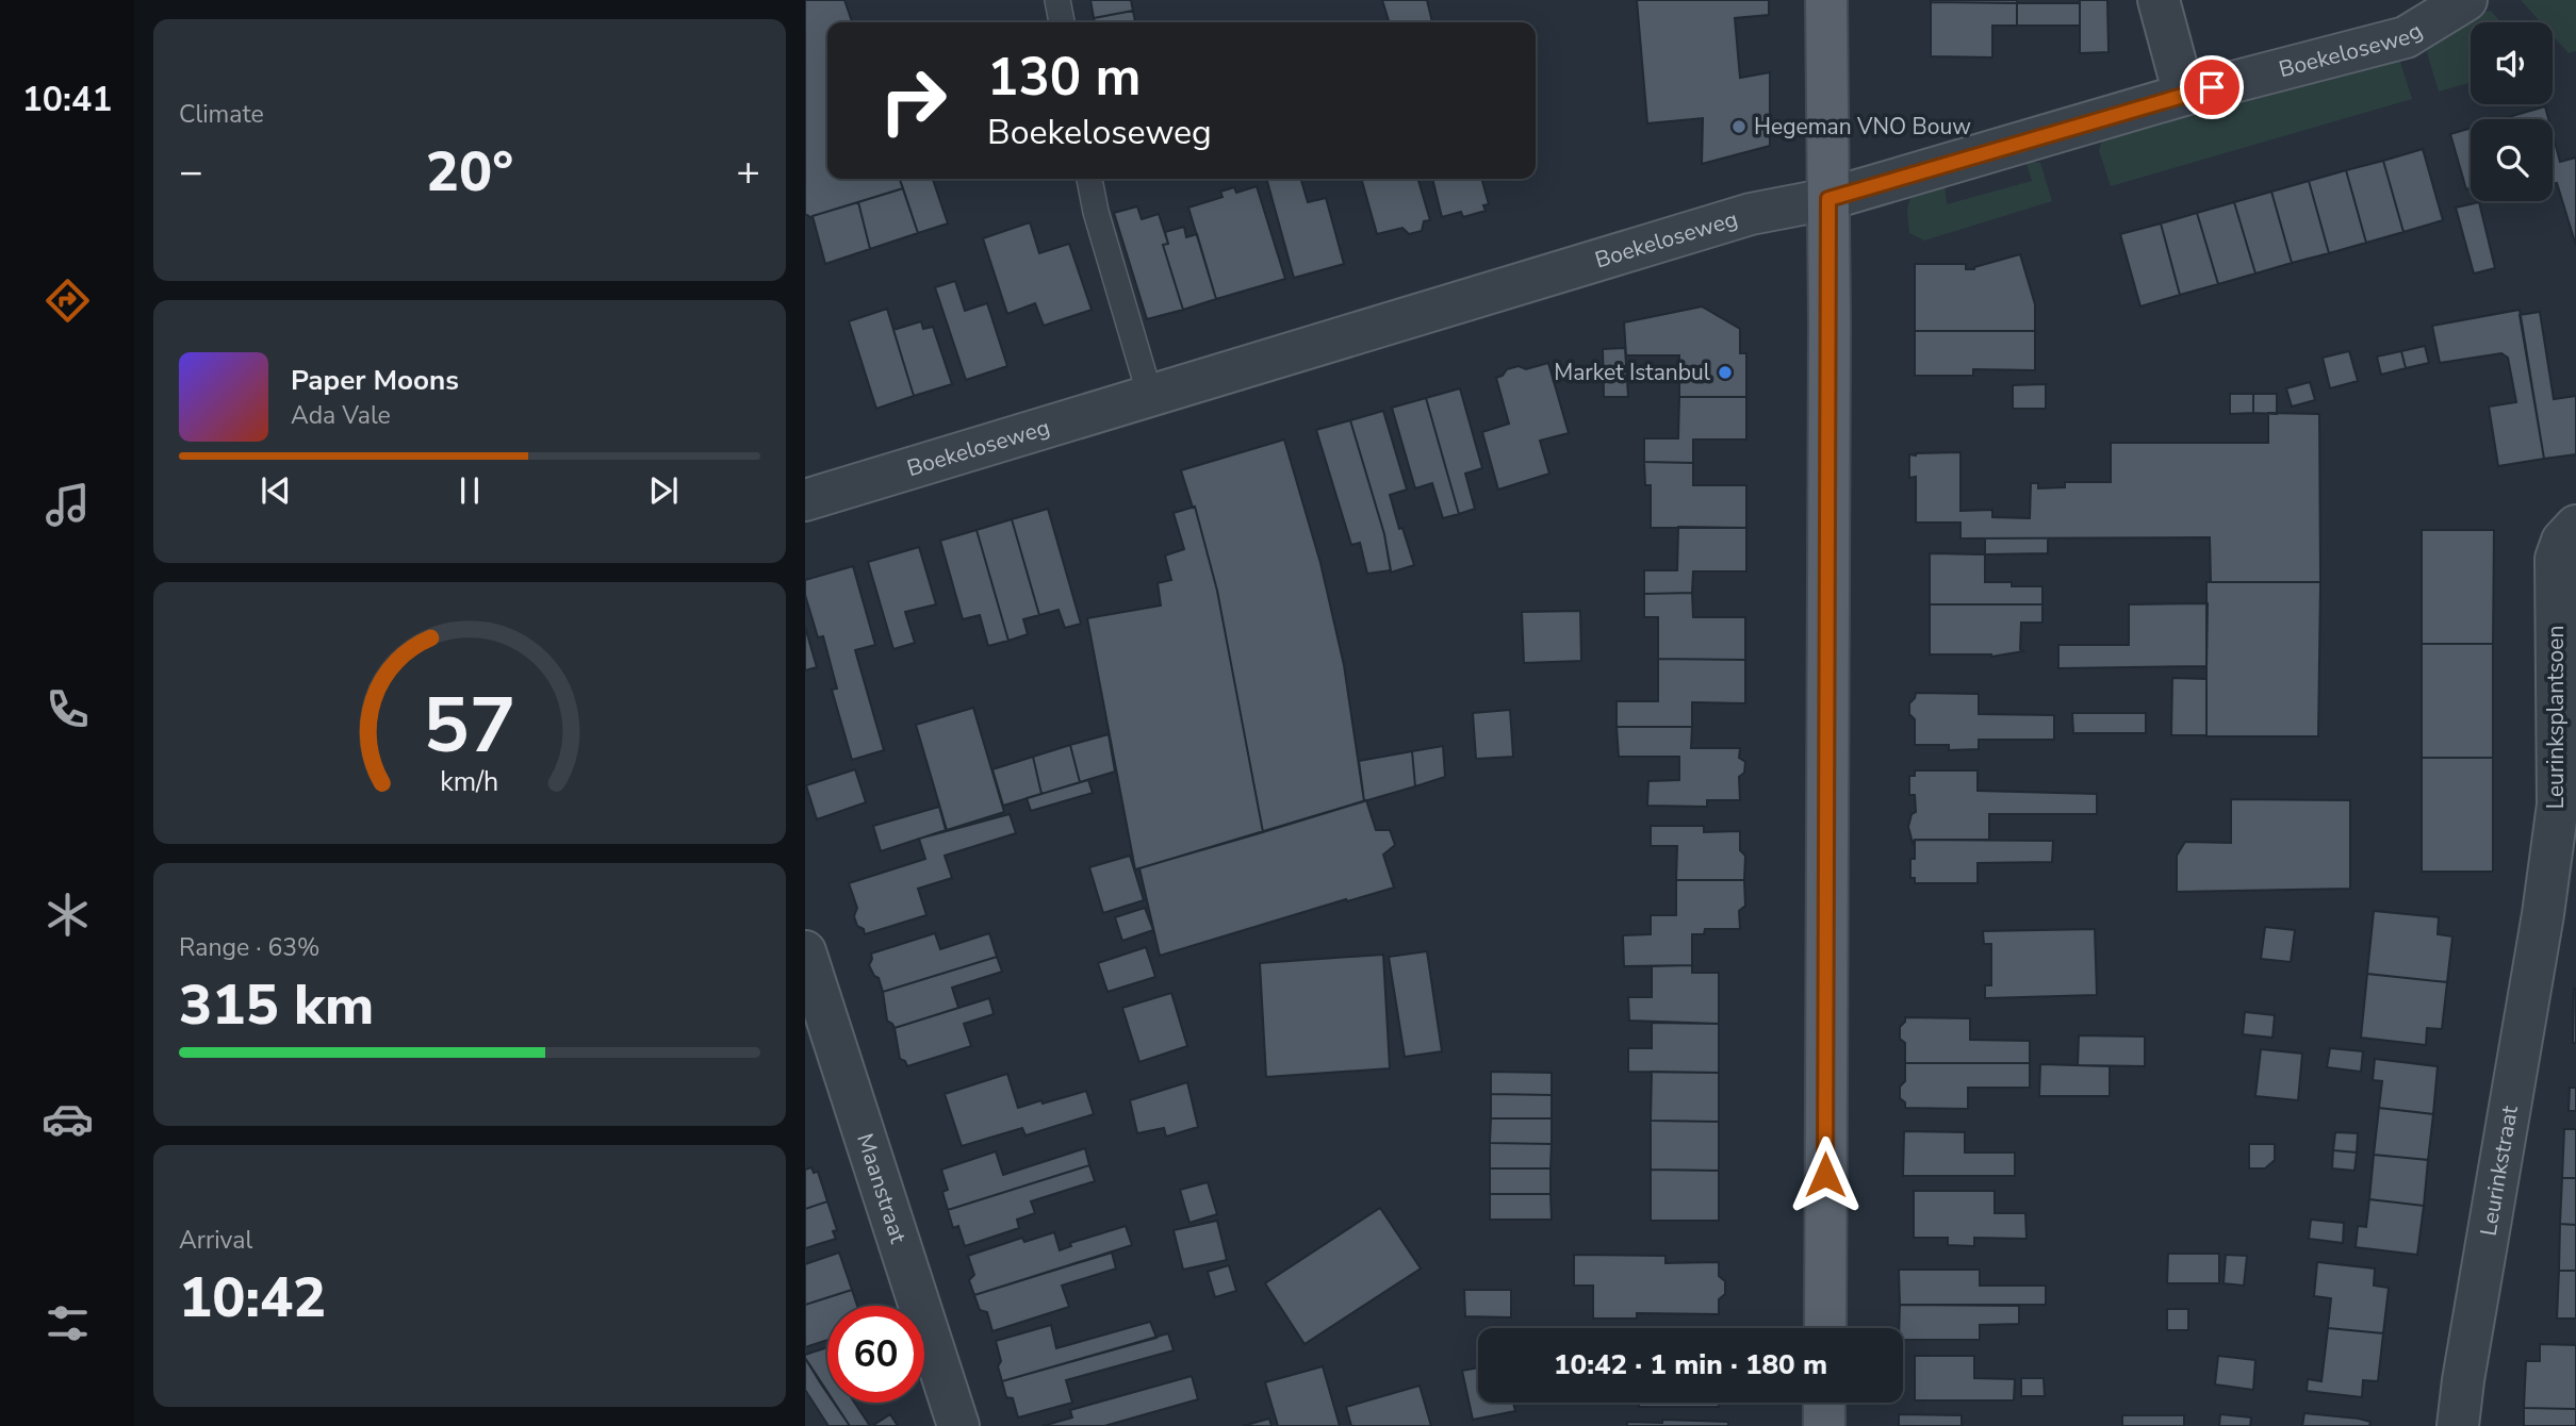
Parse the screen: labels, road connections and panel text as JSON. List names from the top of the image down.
{
  "streets": {
    "street": [
      "Boekeloseweg",
      "Leurinksplantsoen",
      "Leurinkstraat",
      "Maanstraat"
    ]
  },
  "crossings": [
    ["Leurinksplantsoen", "Leurinkstraat"]
  ],
  "places": ["Hegeman VNO Bouw", "Market Istanbul"],
  "page": {
    "tabs": "10:41",
    "tile": [
      "Climate",
      ["Range · 63%", "315 km"],
      ["Arrival", "10:42"]
    ],
    "turn": ["130 m", "Boekeloseweg"],
    "heat": ["−", "20°", "+"],
    "song": ["Paper Moons", "Ada Vale"],
    "limit": "60",
    "trip": "10:42 · 1 min · 180 m",
    "gauge": ["57", "km/h"]
  }
}
